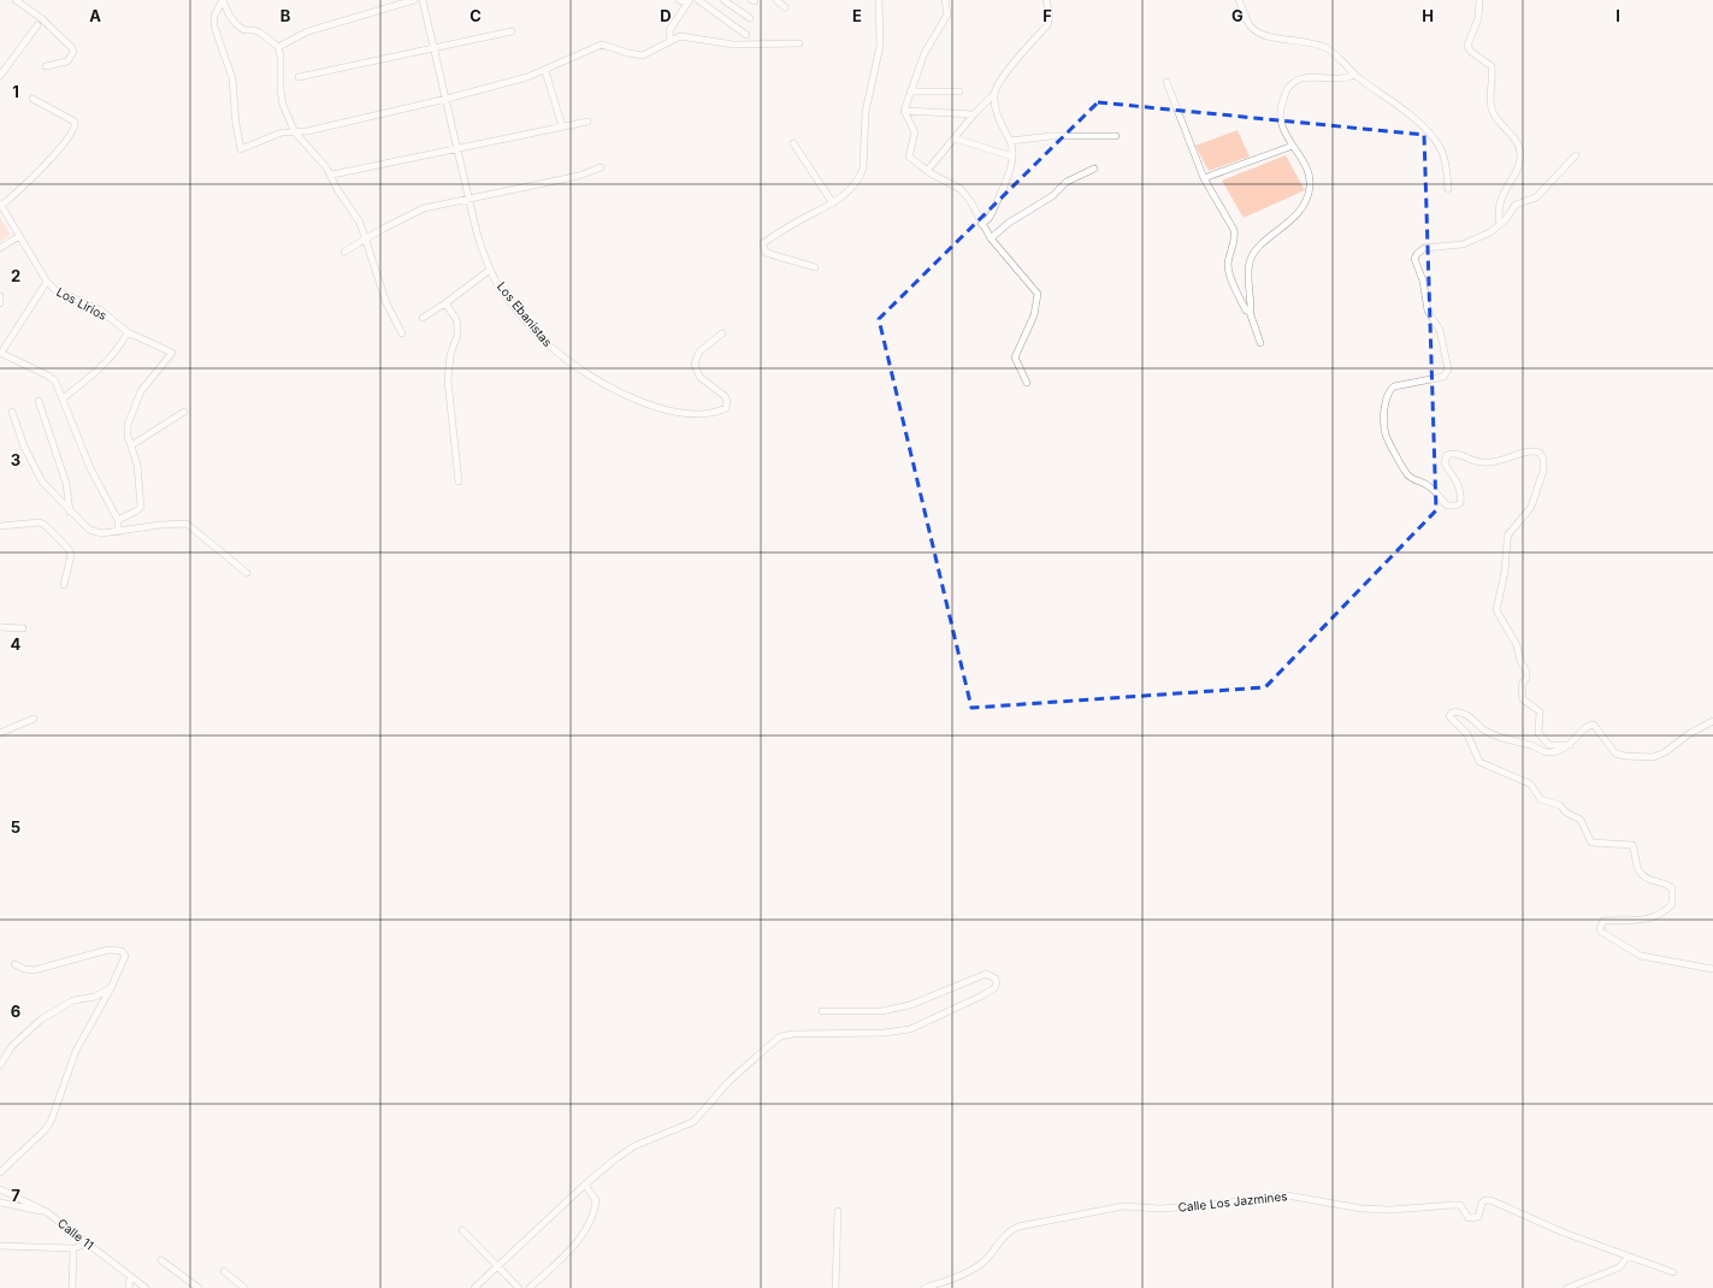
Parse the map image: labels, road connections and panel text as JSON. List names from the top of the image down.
{
  "streets": {
    "street": [
      "Los Lirios",
      "Los Ebanistas",
      "Calle Los Jazmines",
      "Calle 11"
    ]
  },
  "grid": {
    "columns": [
      "A",
      "B",
      "C",
      "D",
      "E",
      "F",
      "G",
      "H",
      "I"
    ],
    "rows": [
      "1",
      "2",
      "3",
      "4",
      "5",
      "6",
      "7"
    ]
  }
}
